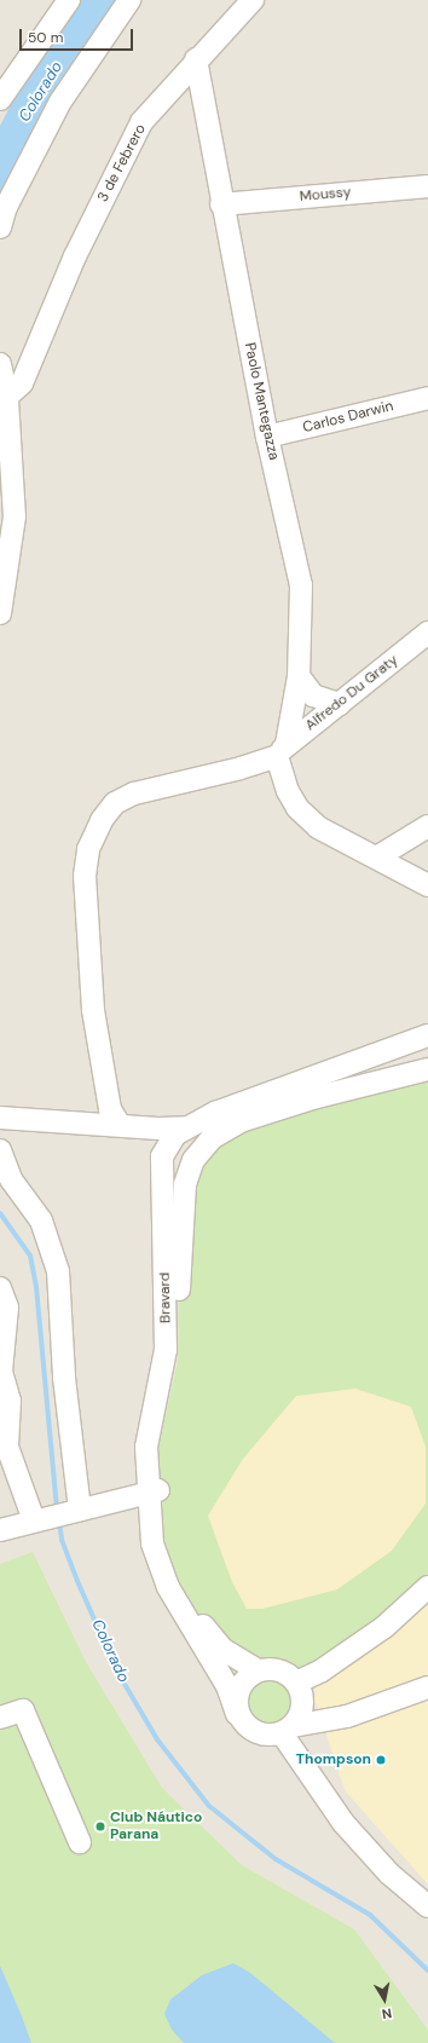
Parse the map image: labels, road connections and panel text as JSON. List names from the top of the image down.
{
  "streets": {
    "street": [
      "3 de Febrero",
      "Moussy",
      "Paolo Mantegazza",
      "Carlos Darwin",
      "Alfredo Du Graty",
      "Bravard"
    ]
  },
  "crossings": [
    ["3 de Febrero", "Paolo Mantegazza"],
    ["Moussy", "Paolo Mantegazza"],
    ["Paolo Mantegazza", "Carlos Darwin"],
    ["Paolo Mantegazza", "Alfredo Du Graty"]
  ],
  "water": ["Colorado"],
  "places": ["Thompson", "Club Náutico Parana"],
  "scale_bar": "50 m",
  "north": "bottom"
}
